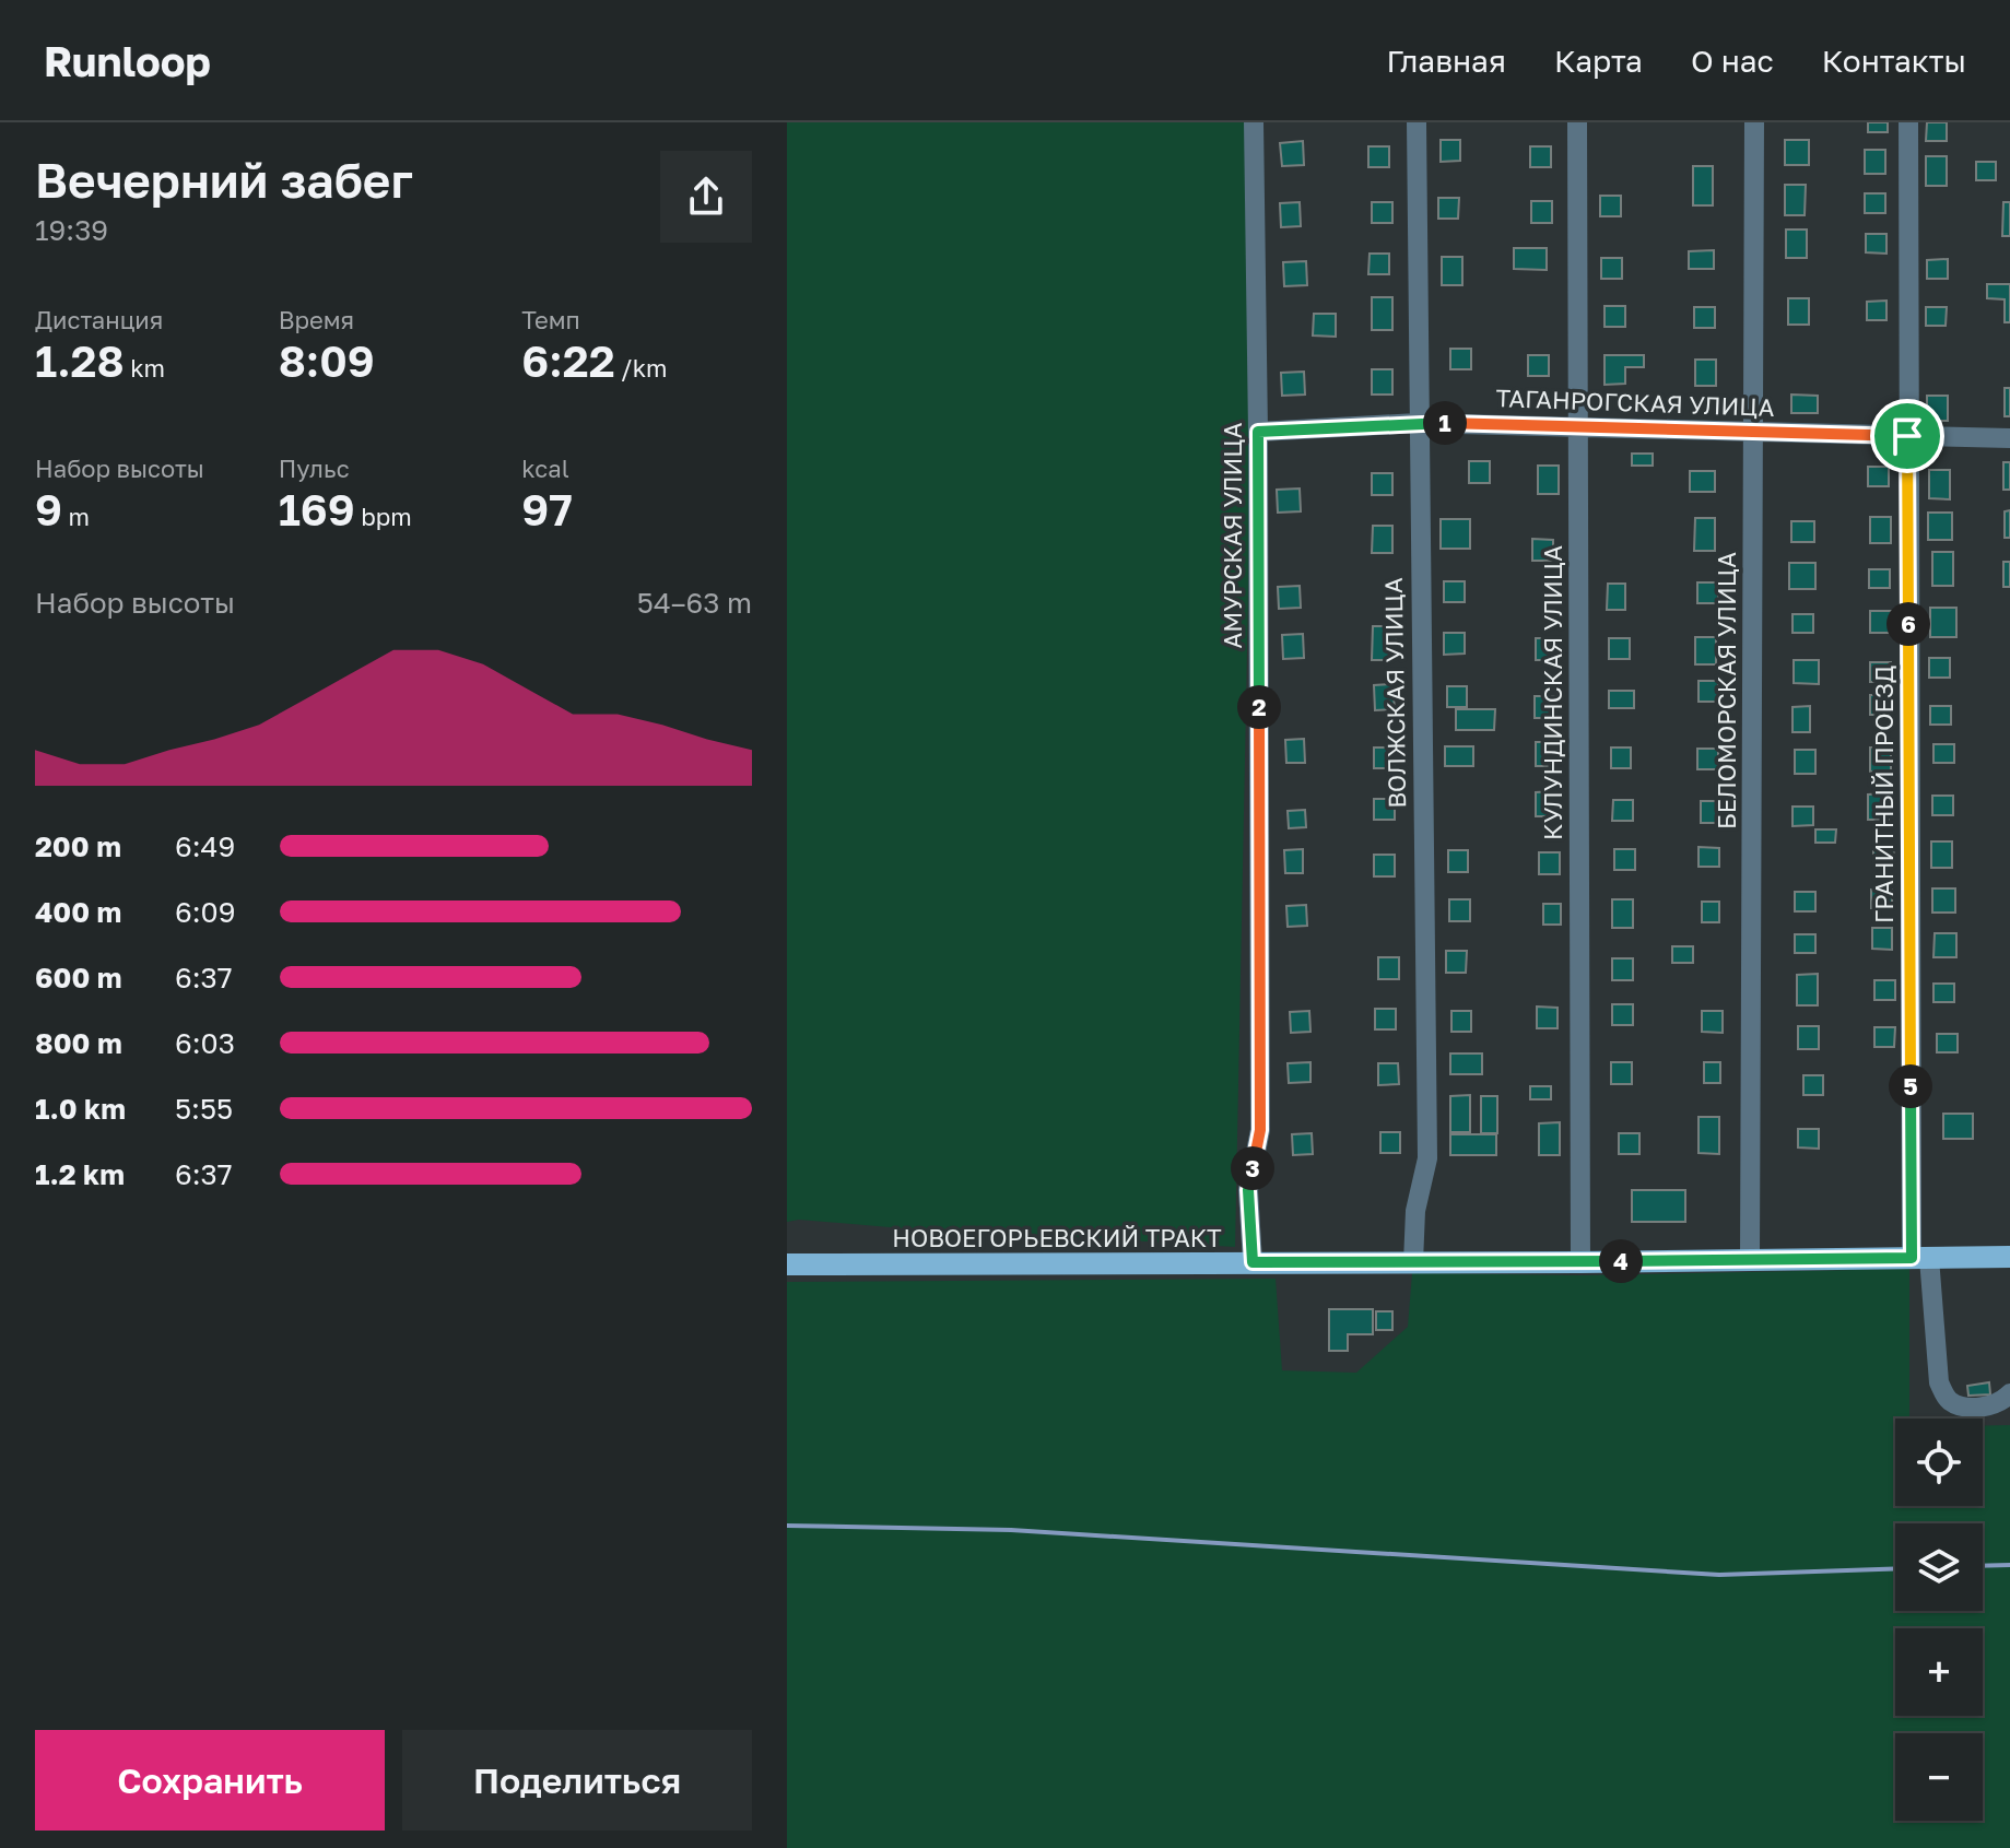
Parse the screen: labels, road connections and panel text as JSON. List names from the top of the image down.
{
  "streets": {
    "main road": ["НОВОЕГОРЬЕВСКИЙ ТРАКТ"],
    "street": [
      "ТАГАНРОГСКАЯ УЛИЦА",
      "АМУРСКАЯ УЛИЦА",
      "БЕЛОМОРСКАЯ УЛИЦА",
      "ВОЛЖСКАЯ УЛИЦА",
      "КУЛУНДИНСКАЯ УЛИЦА",
      "ГРАНИТНЫЙ ПРОЕЗД"
    ]
  },
  "crossings": [
    ["ТАГАНРОГСКАЯ УЛИЦА", "АМУРСКАЯ УЛИЦА"],
    ["ТАГАНРОГСКАЯ УЛИЦА", "БЕЛОМОРСКАЯ УЛИЦА"],
    ["ТАГАНРОГСКАЯ УЛИЦА", "ВОЛЖСКАЯ УЛИЦА"],
    ["ТАГАНРОГСКАЯ УЛИЦА", "КУЛУНДИНСКАЯ УЛИЦА"],
    ["ТАГАНРОГСКАЯ УЛИЦА", "ГРАНИТНЫЙ ПРОЕЗД"],
    ["АМУРСКАЯ УЛИЦА", "НОВОЕГОРЬЕВСКИЙ ТРАКТ"],
    ["БЕЛОМОРСКАЯ УЛИЦА", "НОВОЕГОРЬЕВСКИЙ ТРАКТ"],
    ["ВОЛЖСКАЯ УЛИЦА", "НОВОЕГОРЬЕВСКИЙ ТРАКТ"],
    ["КУЛУНДИНСКАЯ УЛИЦА", "НОВОЕГОРЬЕВСКИЙ ТРАКТ"],
    ["ГРАНИТНЫЙ ПРОЕЗД", "НОВОЕГОРЬЕВСКИЙ ТРАКТ"]
  ],
  "page": {
    "header": "Runloop",
    "nav": [
      "Главная",
      "Карта",
      "О нас",
      "Контакты"
    ],
    "heading": ["Вечерний забег", "19:39"],
    "stats": [
      ["Дистанция", "1.28 km"],
      ["Время", "8:09"],
      ["Темп", "6:22 /km"],
      ["Набор высоты", "9 m"],
      ["Пульс", "169 bpm"],
      ["kcal", "97"]
    ],
    "pins": [
      "1",
      "6",
      "2",
      "5",
      "3",
      "4"
    ],
    "chart": ["Набор высоты", "54–63 m"],
    "list": [
      {
        "name": "200 m",
        "note": "6:49"
      },
      {
        "name": "400 m",
        "note": "6:09"
      },
      {
        "name": "600 m",
        "note": "6:37"
      },
      {
        "name": "800 m",
        "note": "6:03"
      },
      {
        "name": "1.0 km",
        "note": "5:55"
      },
      {
        "name": "1.2 km",
        "note": "6:37"
      }
    ],
    "map_buttons": ["+", "−"],
    "buttons": ["Сохранить", "Поделиться"]
  }
}
